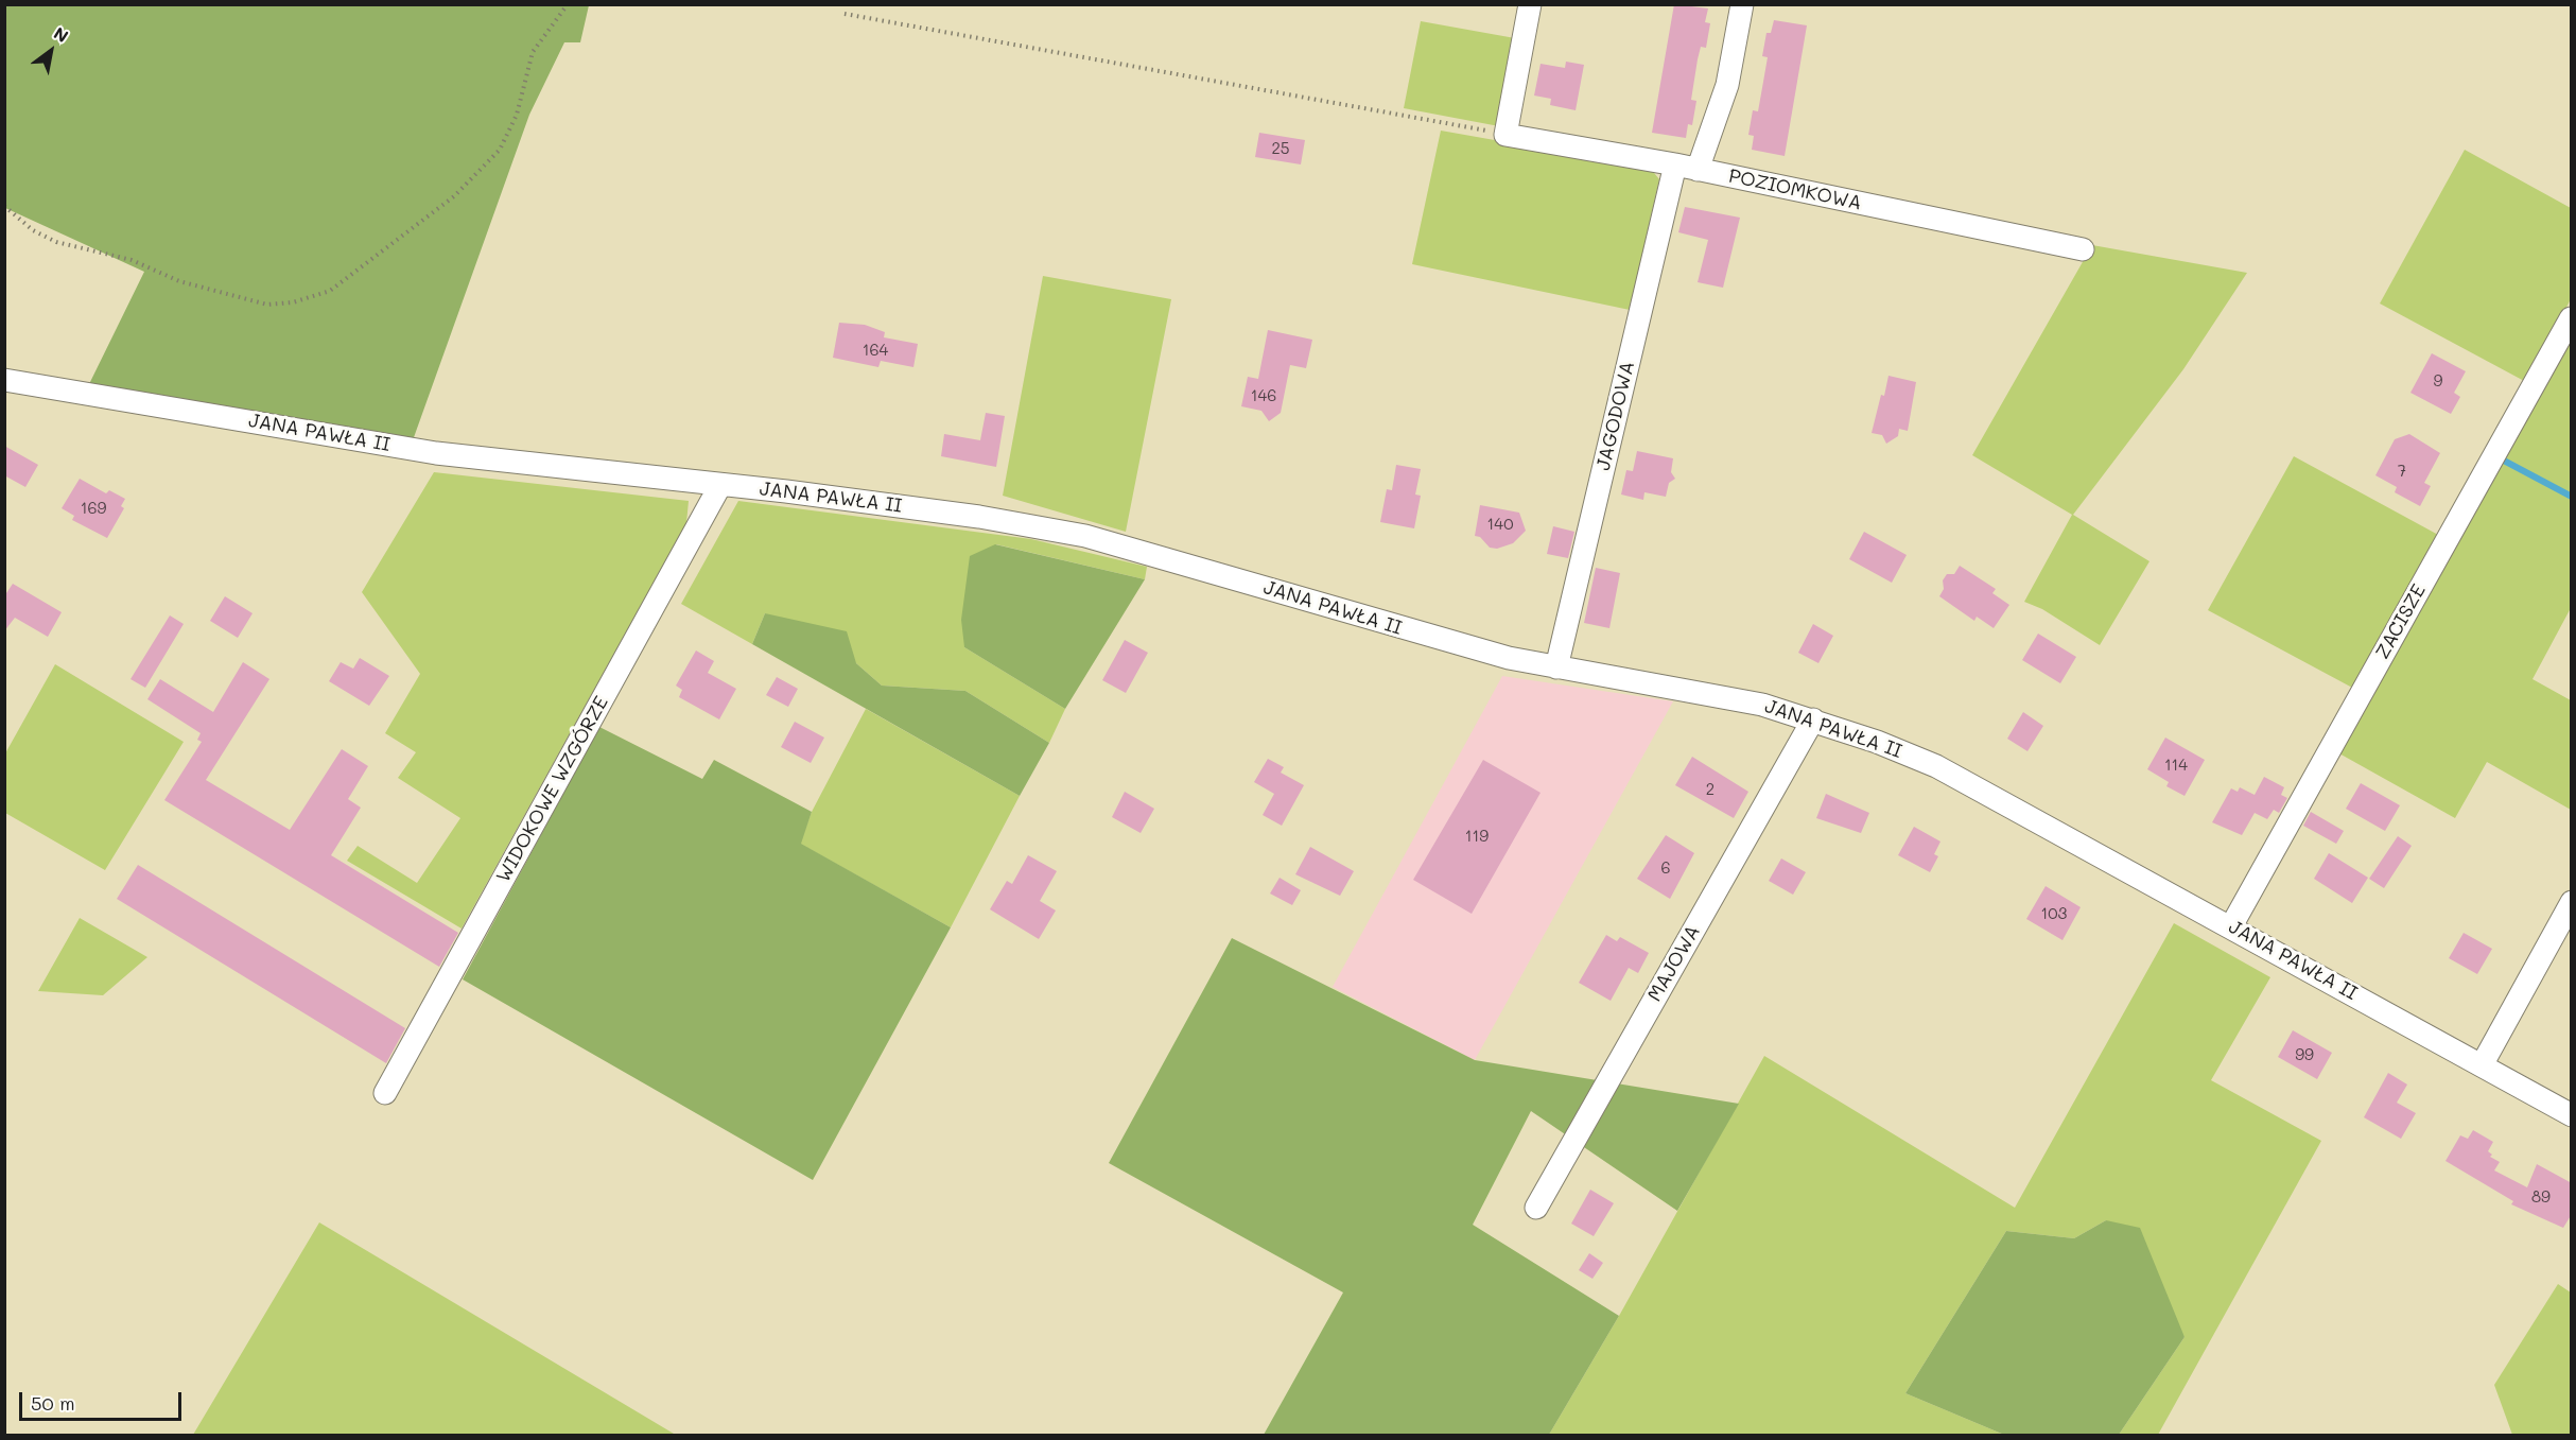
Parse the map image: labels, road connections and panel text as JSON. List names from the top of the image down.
{
  "streets": {
    "street": [
      "POZIOMKOWA",
      "JAGODOWA",
      "JANA PAWŁA II",
      "ZACISZE",
      "WIDOKOWE WZGÓRZE",
      "MAJOWA"
    ]
  },
  "crossings": [
    ["POZIOMKOWA", "JAGODOWA"],
    ["JAGODOWA", "JANA PAWŁA II"],
    ["JANA PAWŁA II", "ZACISZE"],
    ["JANA PAWŁA II", "WIDOKOWE WZGÓRZE"],
    ["JANA PAWŁA II", "MAJOWA"]
  ],
  "house_numbers": [
    "25",
    "164",
    "9",
    "146",
    "7",
    "169",
    "140",
    "114",
    "2",
    "119",
    "6",
    "103",
    "99",
    "89"
  ],
  "scale_bar": "50 m",
  "north": "top right"
}
